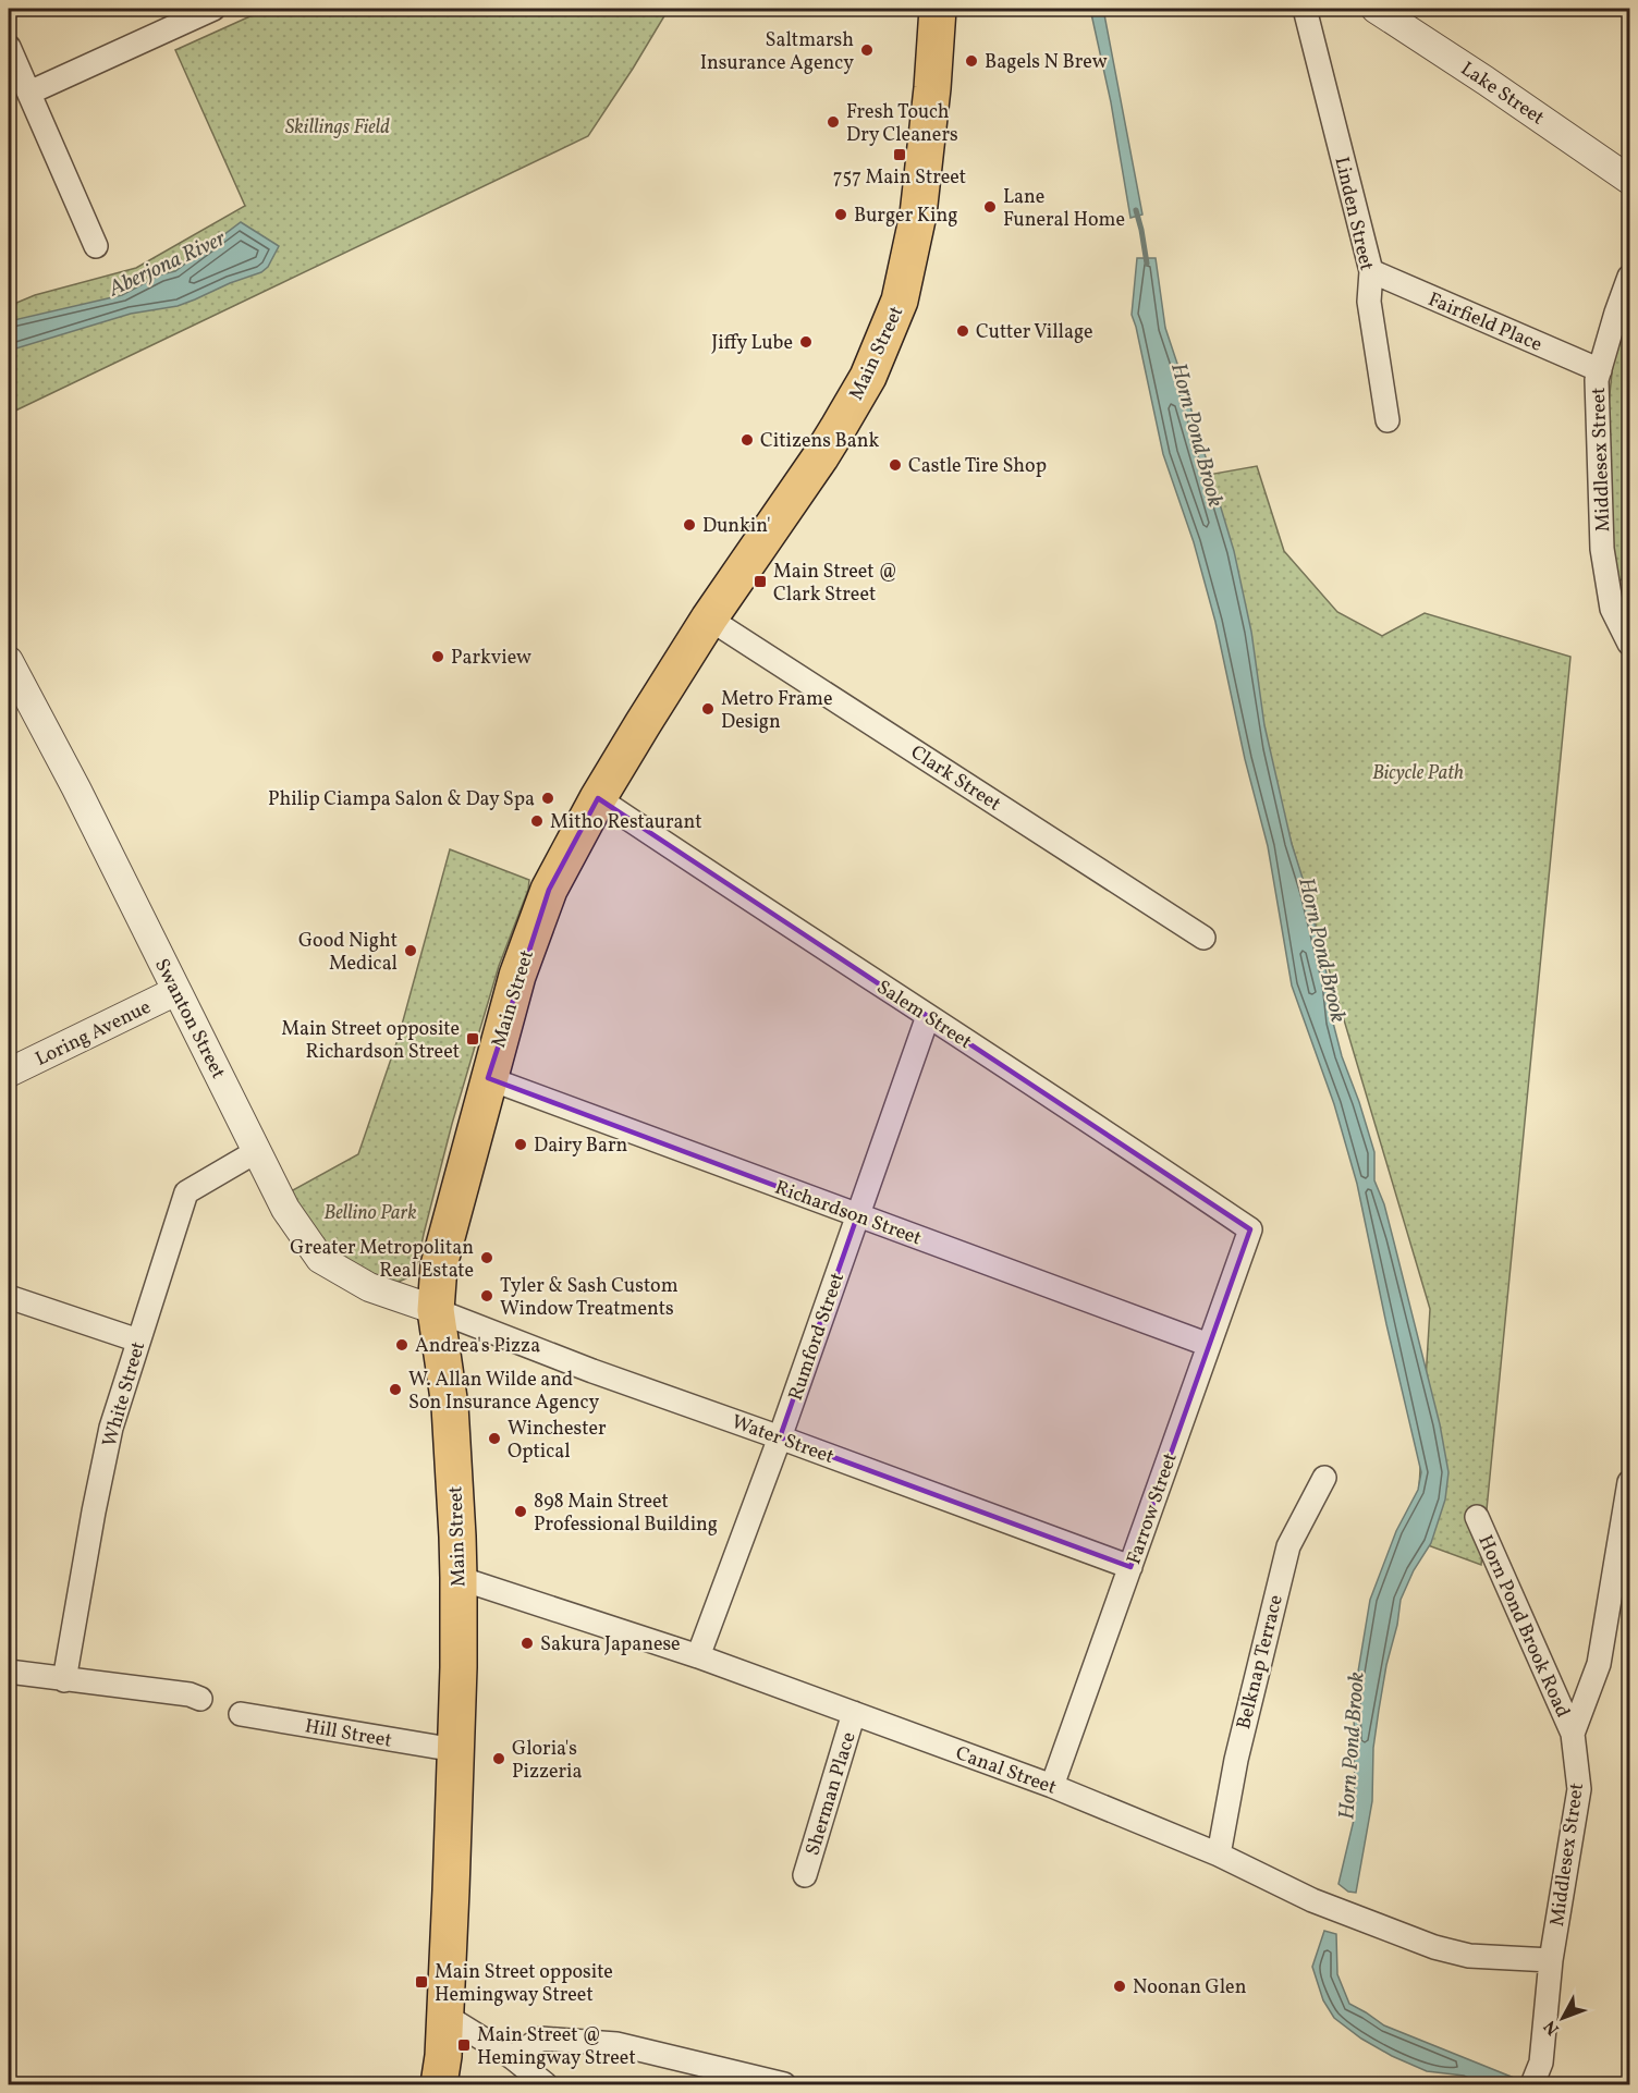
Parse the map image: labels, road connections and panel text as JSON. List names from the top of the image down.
{
  "streets": {
    "main road": ["Main Street"],
    "street": [
      "Lake Street",
      "Linden Street",
      "Fairfield Place",
      "Middlesex Street",
      "Clark Street",
      "Salem Street",
      "Swanton Street",
      "Loring Avenue",
      "Richardson Street",
      "Rumford Street",
      "White Street",
      "Water Street",
      "Farrow Street",
      "Horn Pond Brook Road",
      "Belknap Terrace",
      "Hill Street",
      "Canal Street",
      "Sherman Place"
    ]
  },
  "crossings": [
    ["Linden Street", "Fairfield Place"],
    ["Fairfield Place", "Middlesex Street"],
    ["Main Street", "Clark Street"],
    ["Main Street", "Salem Street"],
    ["Main Street", "Swanton Street"],
    ["Main Street", "Richardson Street"],
    ["Main Street", "Water Street"],
    ["Main Street", "Hill Street"],
    ["Main Street", "Canal Street"],
    ["Middlesex Street", "Horn Pond Brook Road"],
    ["Middlesex Street", "Canal Street"],
    ["Salem Street", "Rumford Street"],
    ["Salem Street", "Farrow Street"],
    ["Swanton Street", "Loring Avenue"],
    ["Swanton Street", "White Street"],
    ["Swanton Street", "Water Street"],
    ["Richardson Street", "Rumford Street"],
    ["Richardson Street", "Farrow Street"],
    ["Rumford Street", "Water Street"],
    ["Rumford Street", "Canal Street"],
    ["Water Street", "Farrow Street"],
    ["Farrow Street", "Canal Street"],
    ["Belknap Terrace", "Canal Street"],
    ["Canal Street", "Sherman Place"]
  ],
  "water": ["Aberjona River", "Horn Pond Brook"],
  "parks": ["Skillings Field", "Bicycle Path", "Bellino Park"],
  "places": {
    "other": [
      "Saltmarsh Insurance Agency",
      "Bagels N Brew",
      "Fresh Touch Dry Cleaners",
      "Lane Funeral Home",
      "Burger King",
      "Cutter Village",
      "Jiffy Lube",
      "Citizens Bank",
      "Castle Tire Shop",
      "Dunkin'",
      "Parkview",
      "Metro Frame Design",
      "Philip Ciampa Salon & Day Spa",
      "Mitho Restaurant",
      "Good Night Medical",
      "Dairy Barn",
      "Greater Metropolitan Real Estate",
      "Tyler & Sash Custom Window Treatments",
      "Andrea's Pizza",
      "W. Allan Wilde and Son Insurance Agency",
      "Winchester Optical",
      "898 Main Street Professional Building",
      "Sakura Japanese",
      "Gloria's Pizzeria",
      "Noonan Glen"
    ],
    "transit": [
      "757 Main Street",
      "Main Street @ Clark Street",
      "Main Street opposite Richardson Street",
      "Main Street opposite Hemingway Street",
      "Main Street @ Hemingway Street"
    ]
  },
  "north": "bottom left"
}
